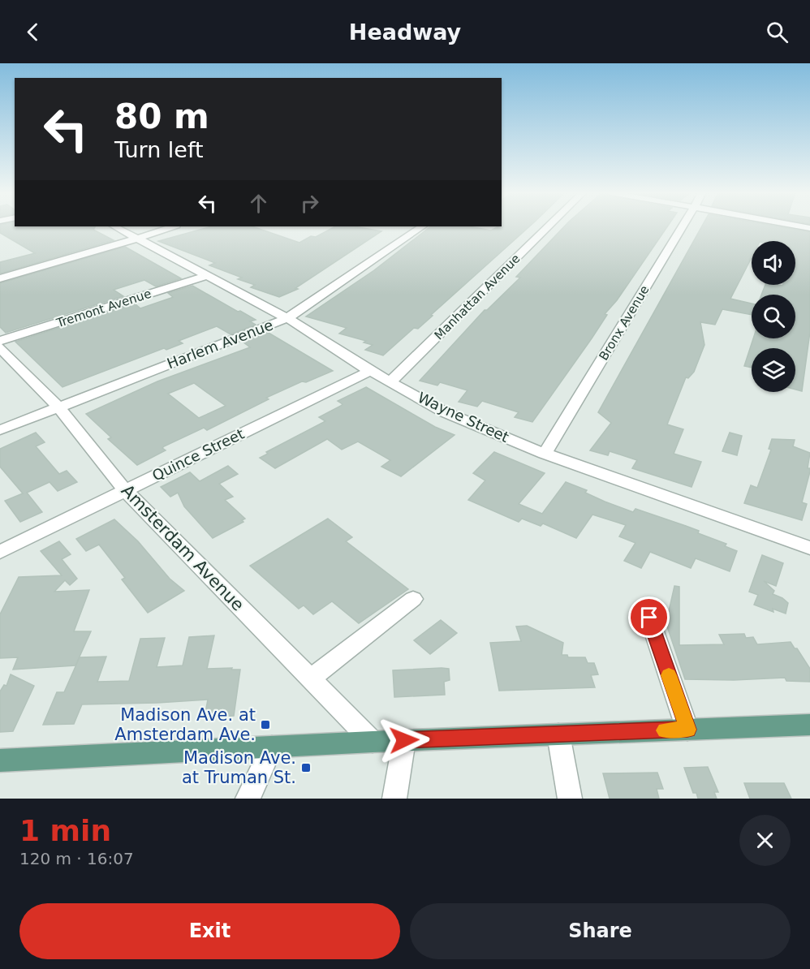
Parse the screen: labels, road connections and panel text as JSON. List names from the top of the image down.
{
  "streets": {
    "street": [
      "Manhattan Avenue",
      "Tremont Avenue",
      "Bronx Avenue",
      "Harlem Avenue",
      "Wayne Street",
      "Quince Street",
      "Amsterdam Avenue"
    ]
  },
  "crossings": [
    ["Manhattan Avenue", "Wayne Street"],
    ["Tremont Avenue", "Wayne Street"],
    ["Bronx Avenue", "Wayne Street"],
    ["Harlem Avenue", "Wayne Street"],
    ["Harlem Avenue", "Amsterdam Avenue"],
    ["Wayne Street", "Quince Street"],
    ["Quince Street", "Amsterdam Avenue"]
  ],
  "places": {
    "transit": ["Madison Ave. at Amsterdam Ave.", "Madison Ave. at Truman St."]
  },
  "page": {
    "header": "Headway",
    "turn": ["80 m", "Turn left"],
    "heading": ["1 min", "120 m · 16:07"],
    "buttons": ["Exit", "Share"]
  }
}
